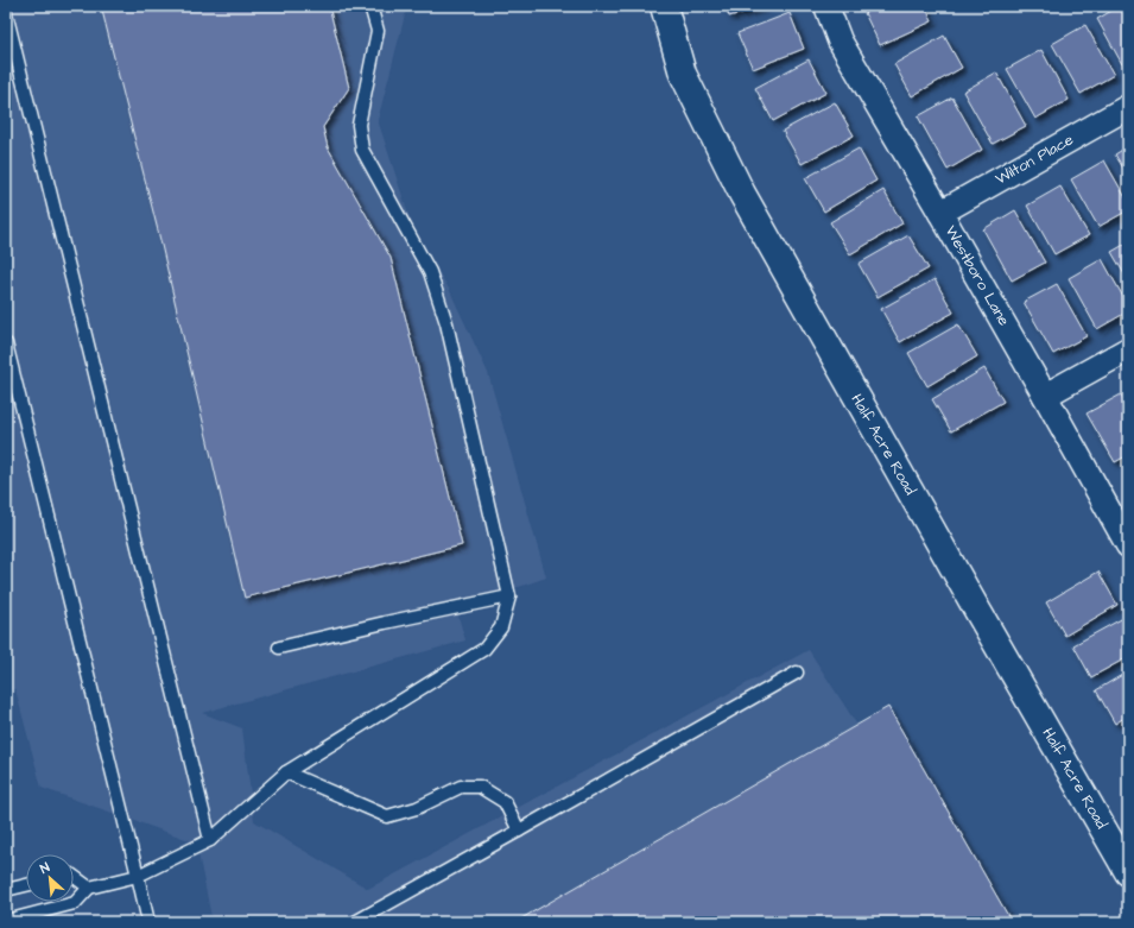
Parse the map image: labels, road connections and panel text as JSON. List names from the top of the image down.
{
  "streets": {
    "street": ["Wilton Place", "Westboro Lane", "Half Acre Road"]
  },
  "crossings": [
    ["Wilton Place", "Westboro Lane"]
  ],
  "north": "top left"
}
